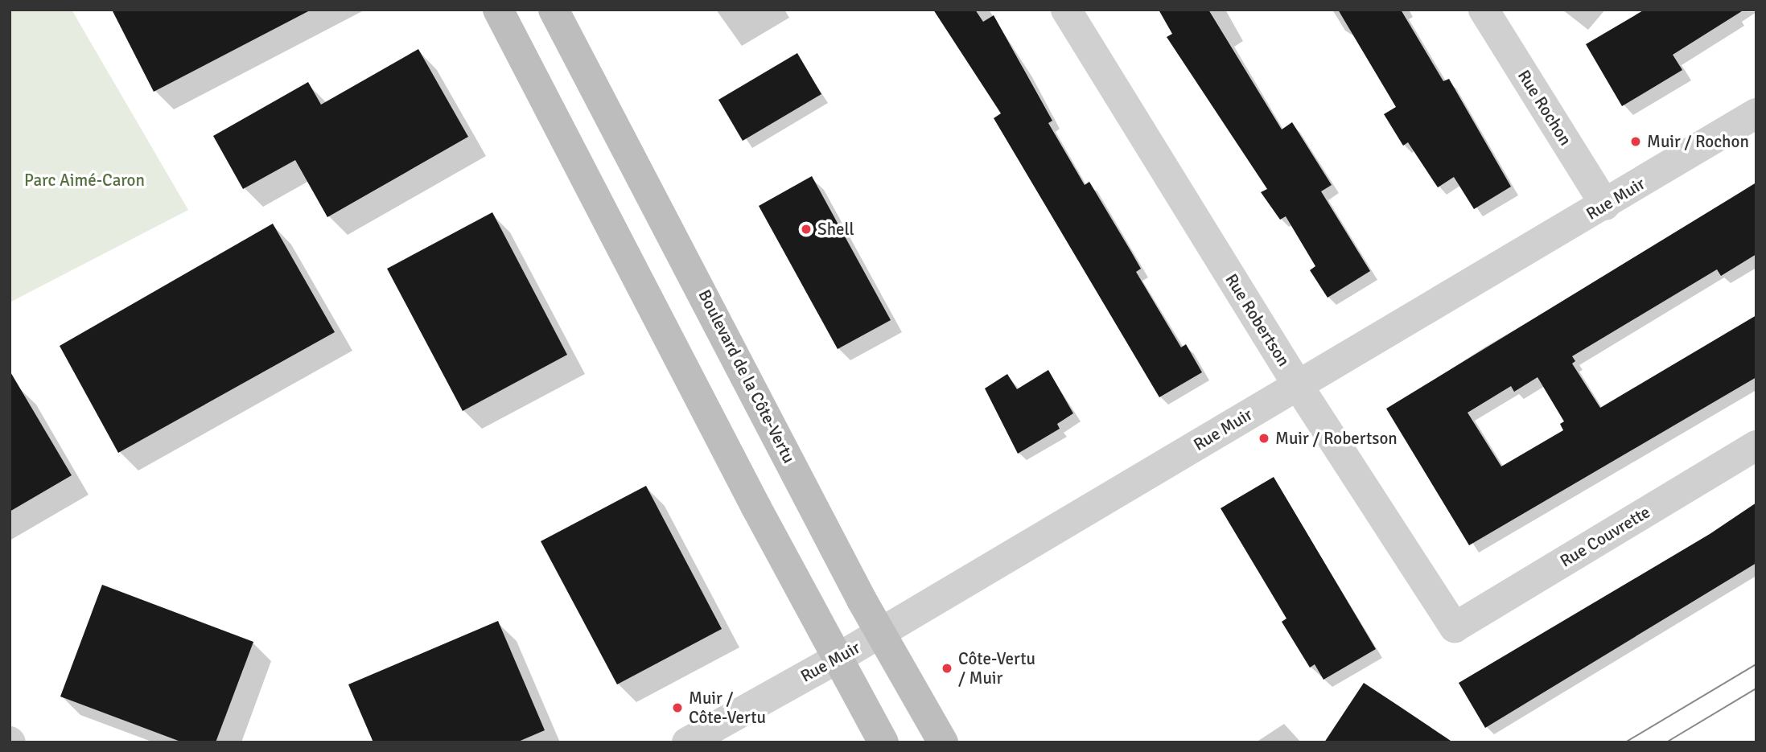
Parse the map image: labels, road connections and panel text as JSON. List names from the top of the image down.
{
  "streets": {
    "main road": ["Boulevard de la Côte-Vertu"],
    "street": [
      "Rue Rochon",
      "Rue Muir",
      "Rue Robertson",
      "Rue Couvrette"
    ]
  },
  "crossings": [
    ["Rue Rochon", "Rue Muir"],
    ["Rue Muir", "Rue Robertson"],
    ["Rue Muir", "Boulevard de la Côte-Vertu"],
    ["Rue Robertson", "Rue Couvrette"]
  ],
  "parks": ["Parc Aimé-Caron"],
  "places": [
    "Muir / Rochon",
    "Shell",
    "Muir / Robertson",
    "Côte-Vertu / Muir",
    "Muir / Côte-Vertu"
  ]
}
